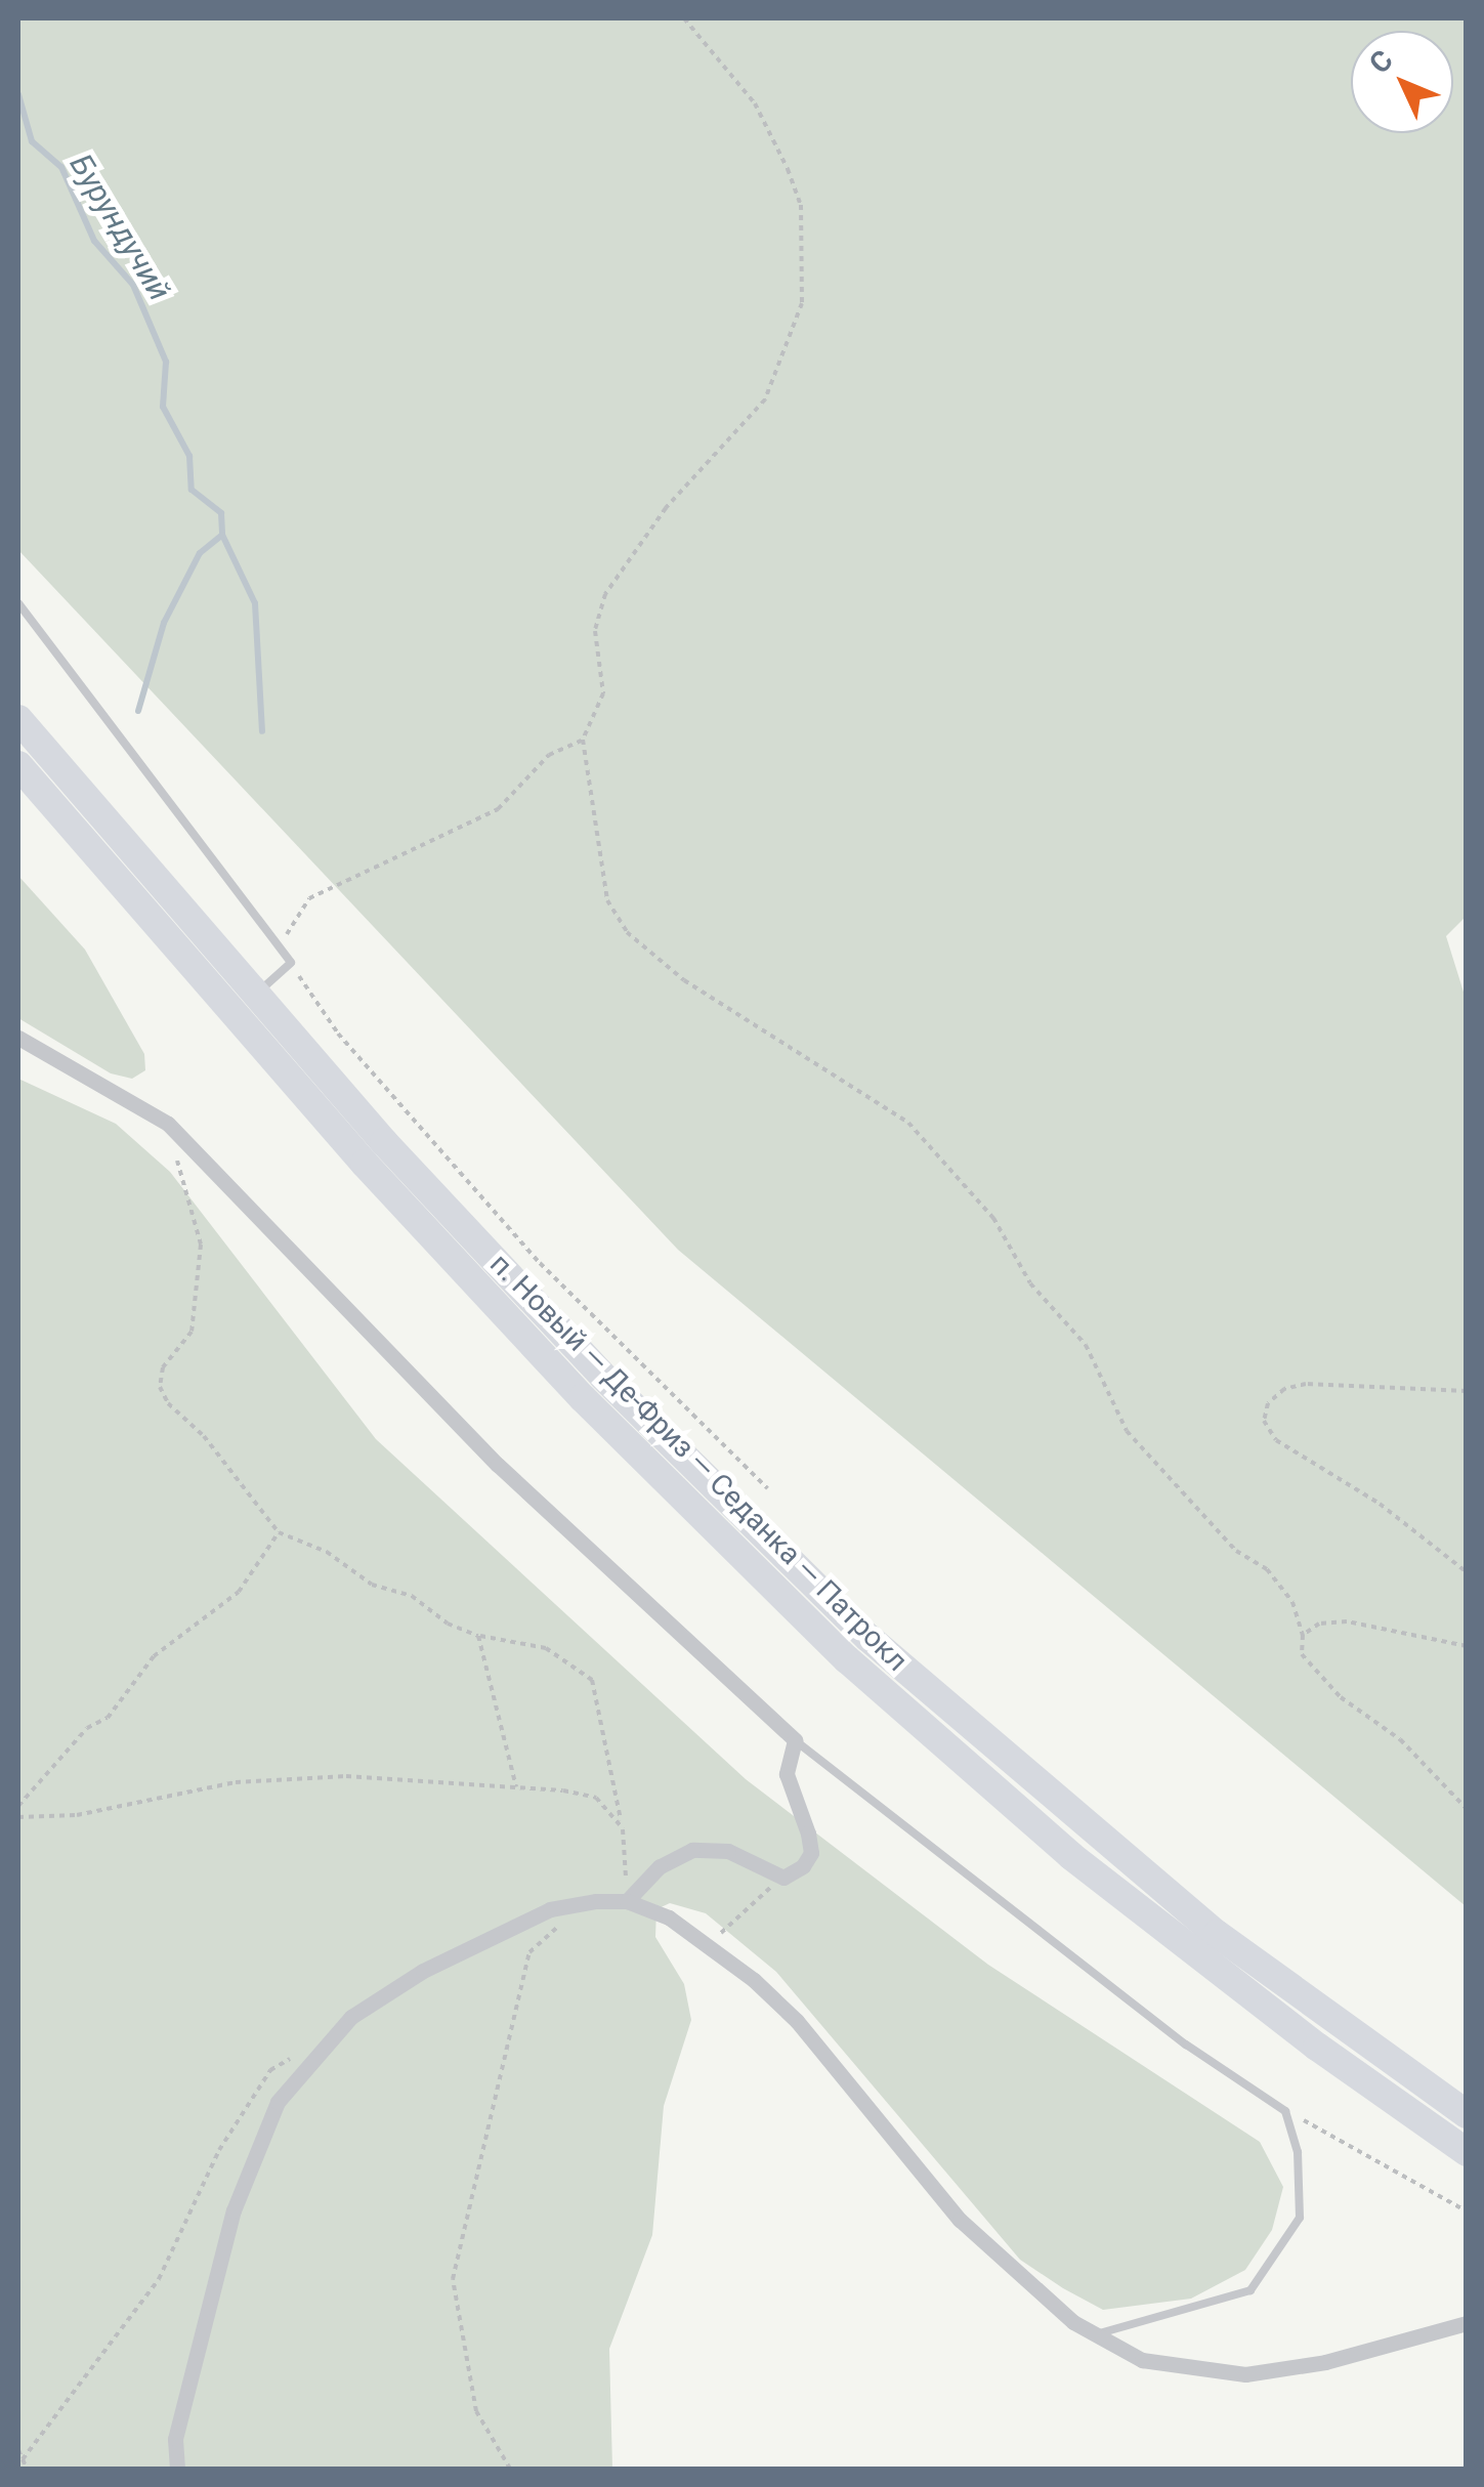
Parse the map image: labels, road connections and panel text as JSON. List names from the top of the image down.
{
  "streets": {
    "highway": ["п. Новый — Де-Фриз — Седанка — Патрокл"]
  },
  "water": ["Бурундучий"],
  "north": "top left"
}
